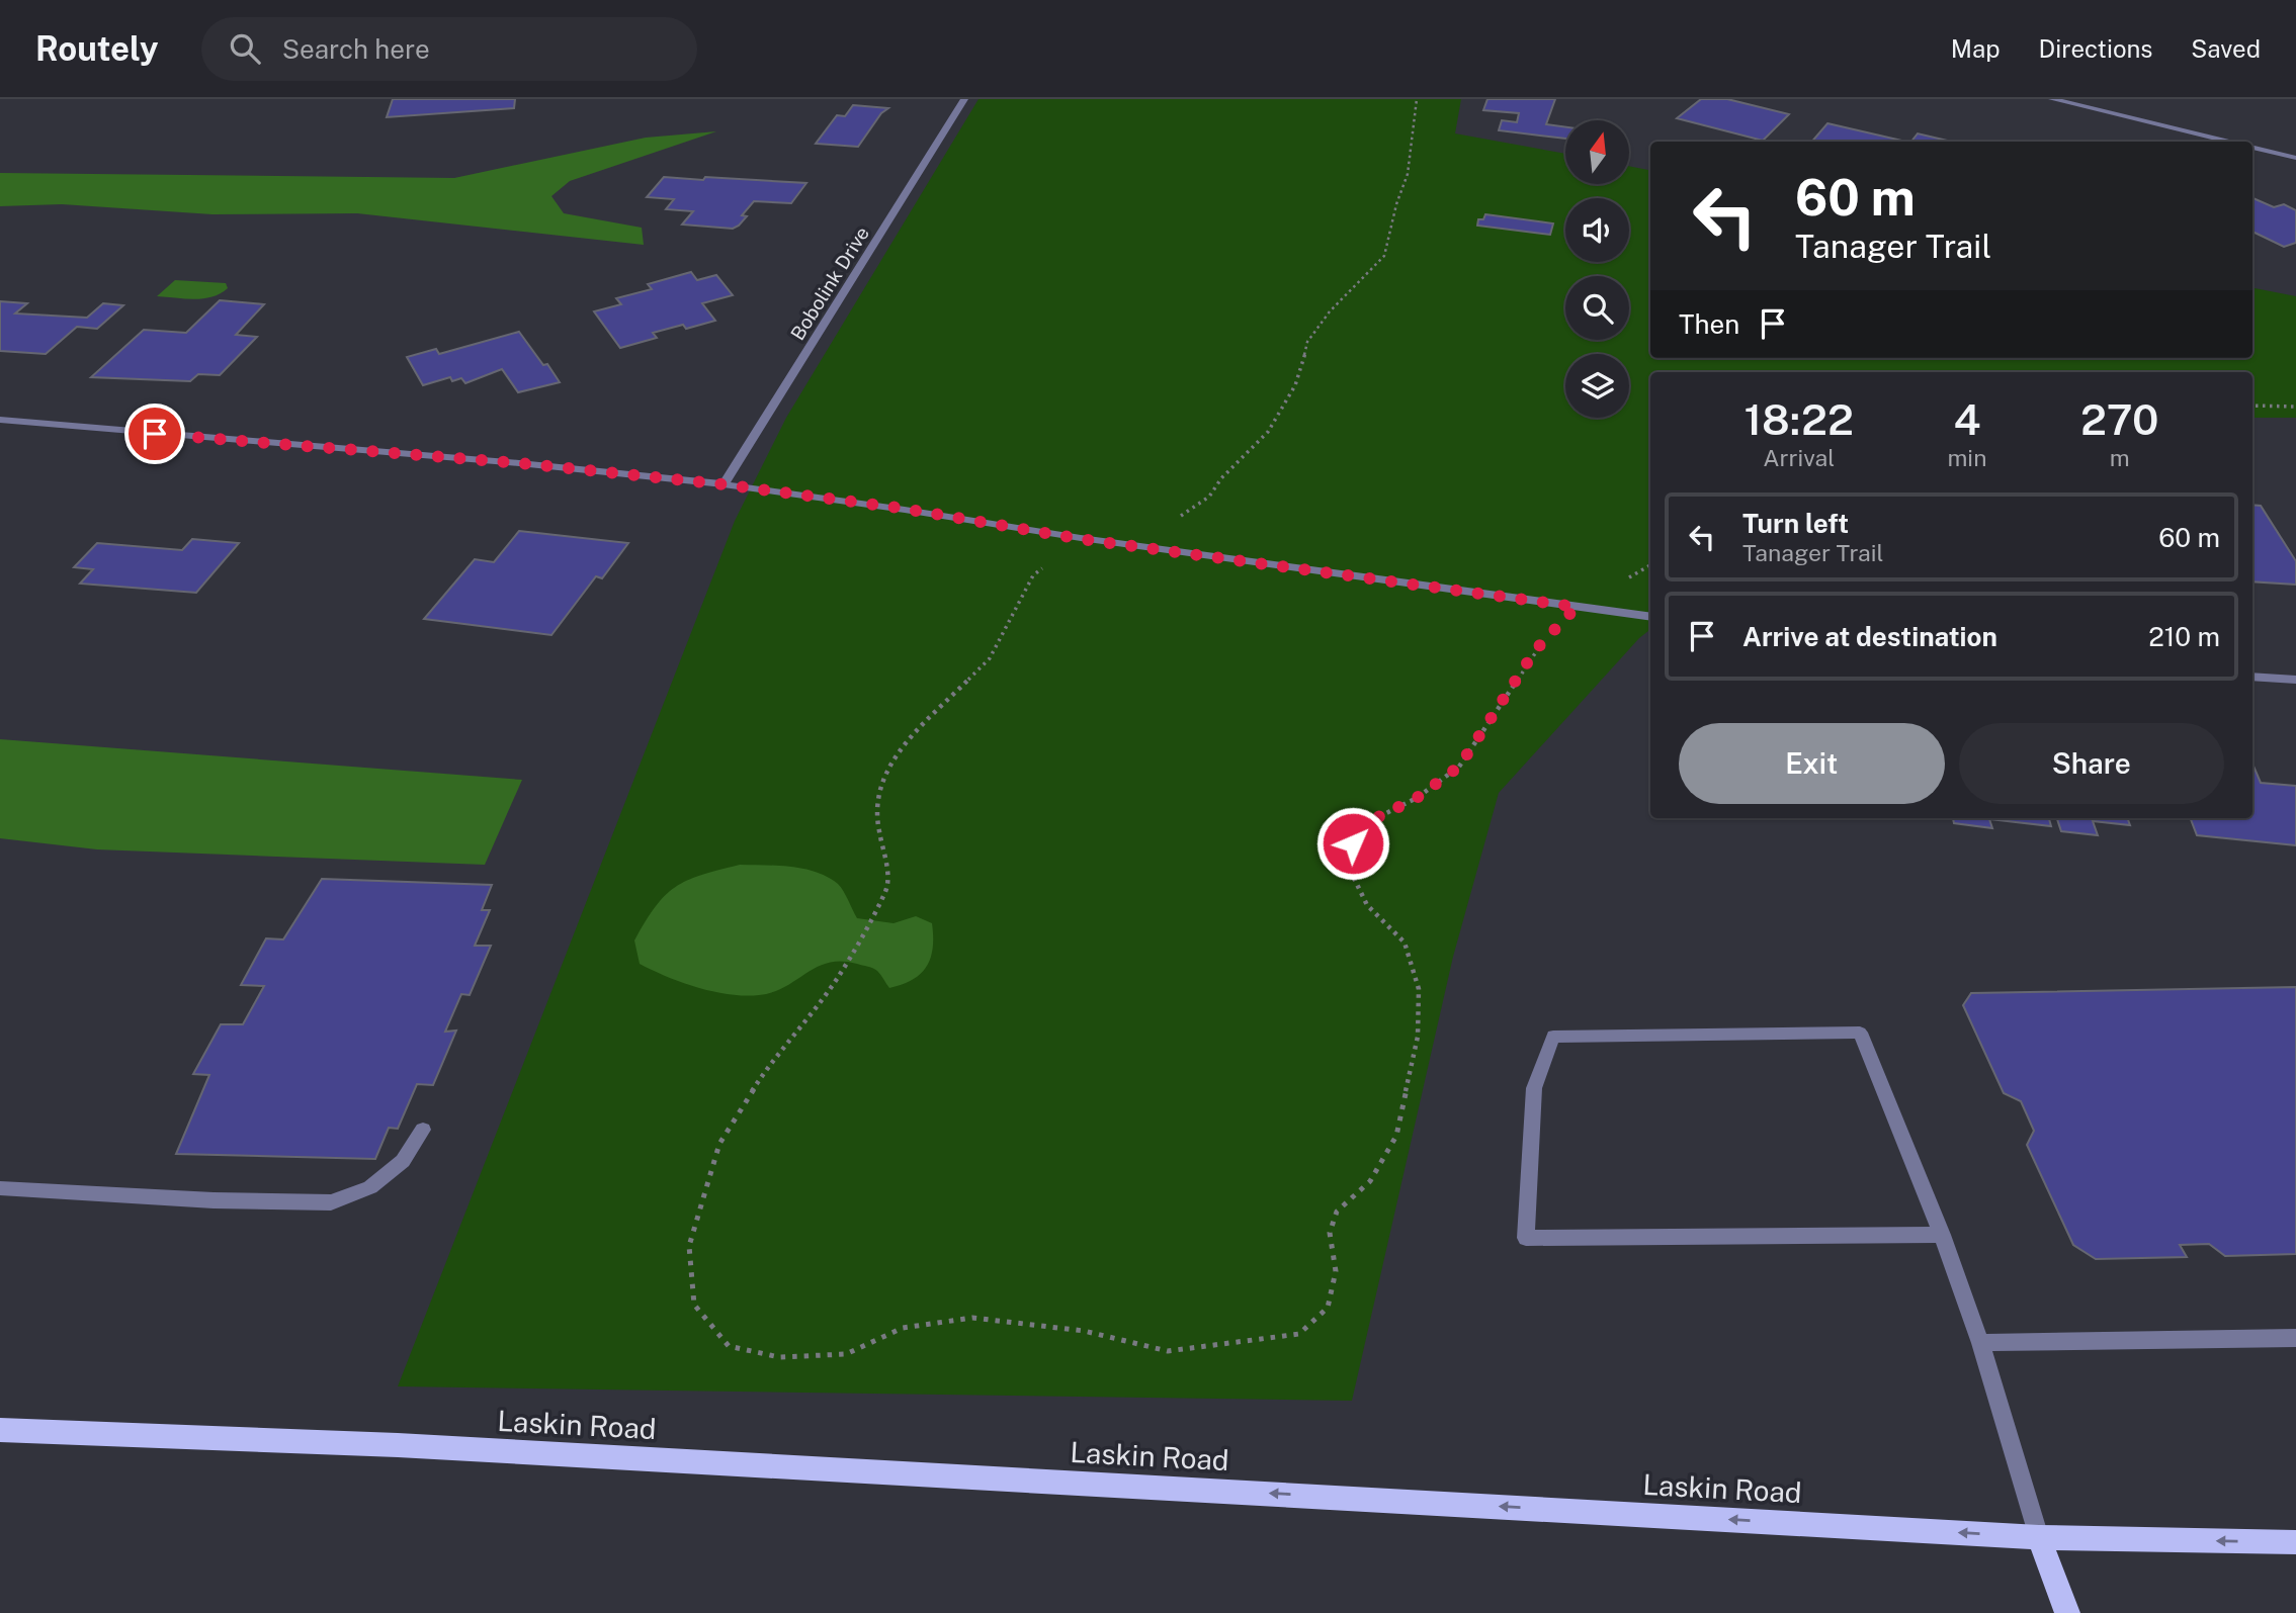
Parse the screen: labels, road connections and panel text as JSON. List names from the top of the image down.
{
  "streets": {
    "main road": ["Laskin Road"],
    "street": ["Bobolink Drive"]
  },
  "one_way": ["Laskin Road"],
  "north": "top",
  "page": {
    "header": "Routely",
    "search": "Search here",
    "nav": ["Map", "Directions", "Saved"],
    "turn": ["60 m", "Tanager Trail"],
    "then": "Then",
    "eta": [
      "18:22",
      "Arrival",
      "4",
      "min",
      "270",
      "m"
    ],
    "list": [
      {
        "name": "Turn left",
        "note": "Tanager Trail",
        "value": "60 m"
      },
      {
        "name": "Arrive at destination",
        "value": "210 m"
      }
    ],
    "buttons": ["Exit", "Share"]
  }
}
